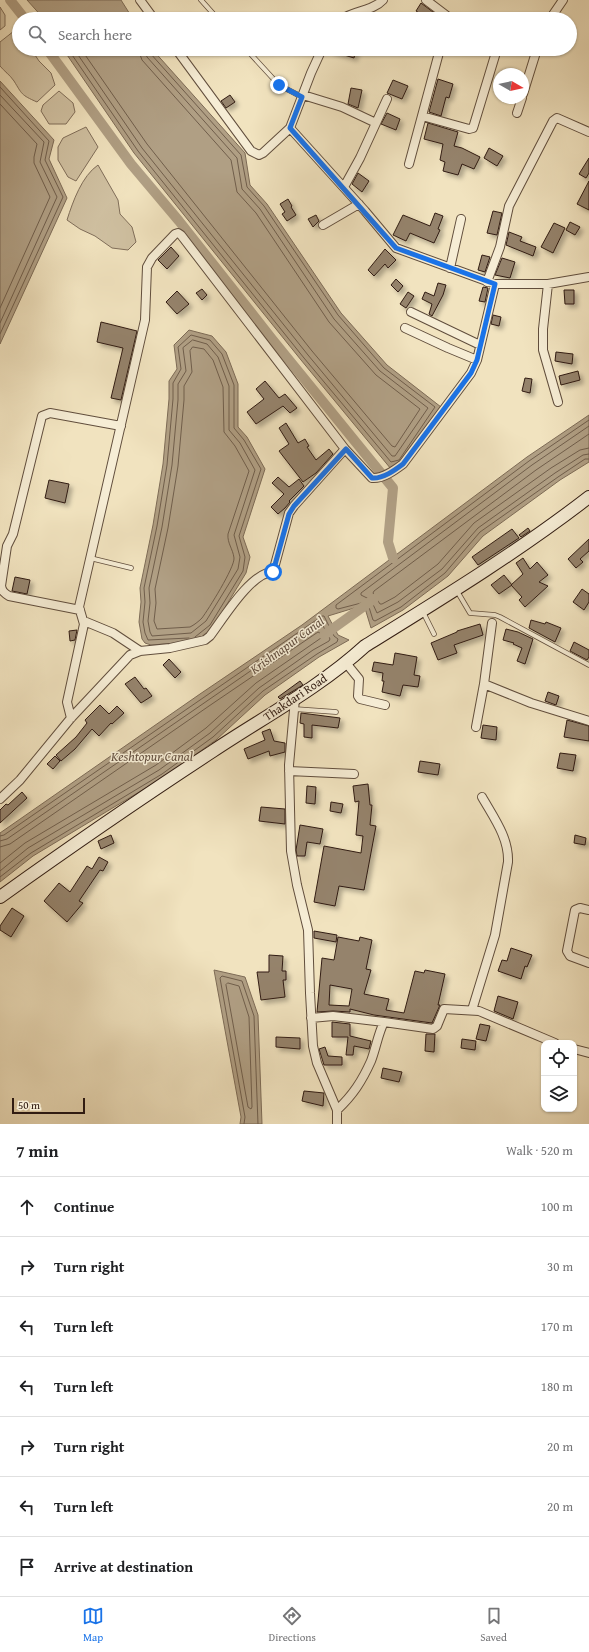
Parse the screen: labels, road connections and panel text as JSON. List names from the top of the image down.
{
  "streets": {
    "street": ["Thakdari Road"]
  },
  "water": ["Krishnapur Canal", "Keshtopur Canal"],
  "scale_bar": "50 m",
  "north": "right",
  "page": {
    "search": "Search here",
    "scale": "50 m",
    "heading": ["7 min", "Walk · 520 m"],
    "list": [
      ["Continue", "100 m"],
      ["Turn right", "30 m"],
      ["Turn left", "170 m"],
      ["Turn left", "180 m"],
      ["Turn right", "20 m"],
      ["Turn left", "20 m"],
      "Arrive at destination"
    ],
    "nav": ["Map", "Directions", "Saved"]
  }
}
